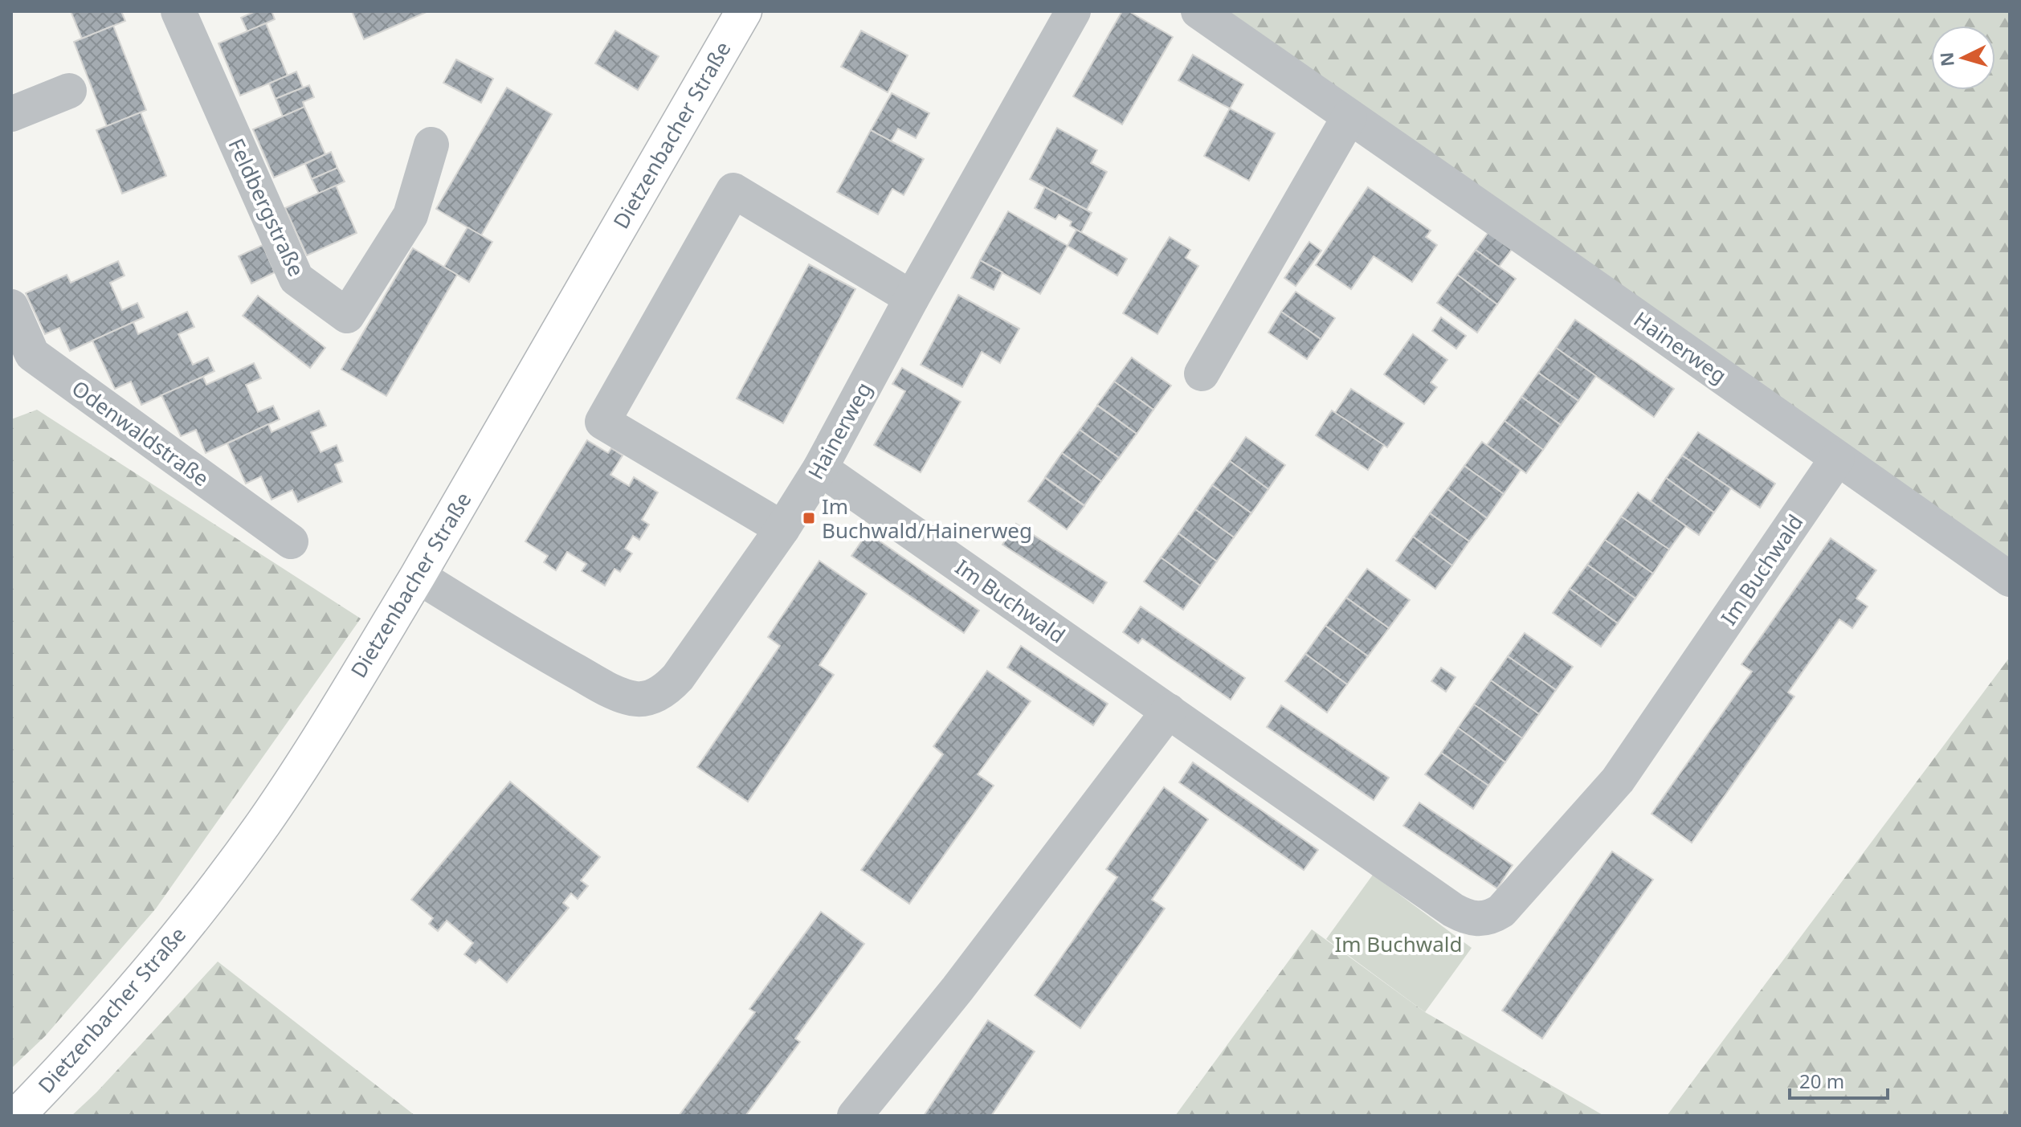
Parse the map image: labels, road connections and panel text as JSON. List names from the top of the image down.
{
  "streets": {
    "main road": ["Dietzenbacher Straße"],
    "street": [
      "Feldbergstraße",
      "Hainerweg",
      "Odenwaldstraße",
      "Im Buchwald"
    ]
  },
  "crossings": [
    ["Dietzenbacher Straße", "Hainerweg"],
    ["Hainerweg", "Im Buchwald"]
  ],
  "parks": ["Im Buchwald"],
  "places": {
    "transit": ["Im Buchwald/Hainerweg"]
  },
  "scale_bar": "20 m",
  "north": "left"
}
